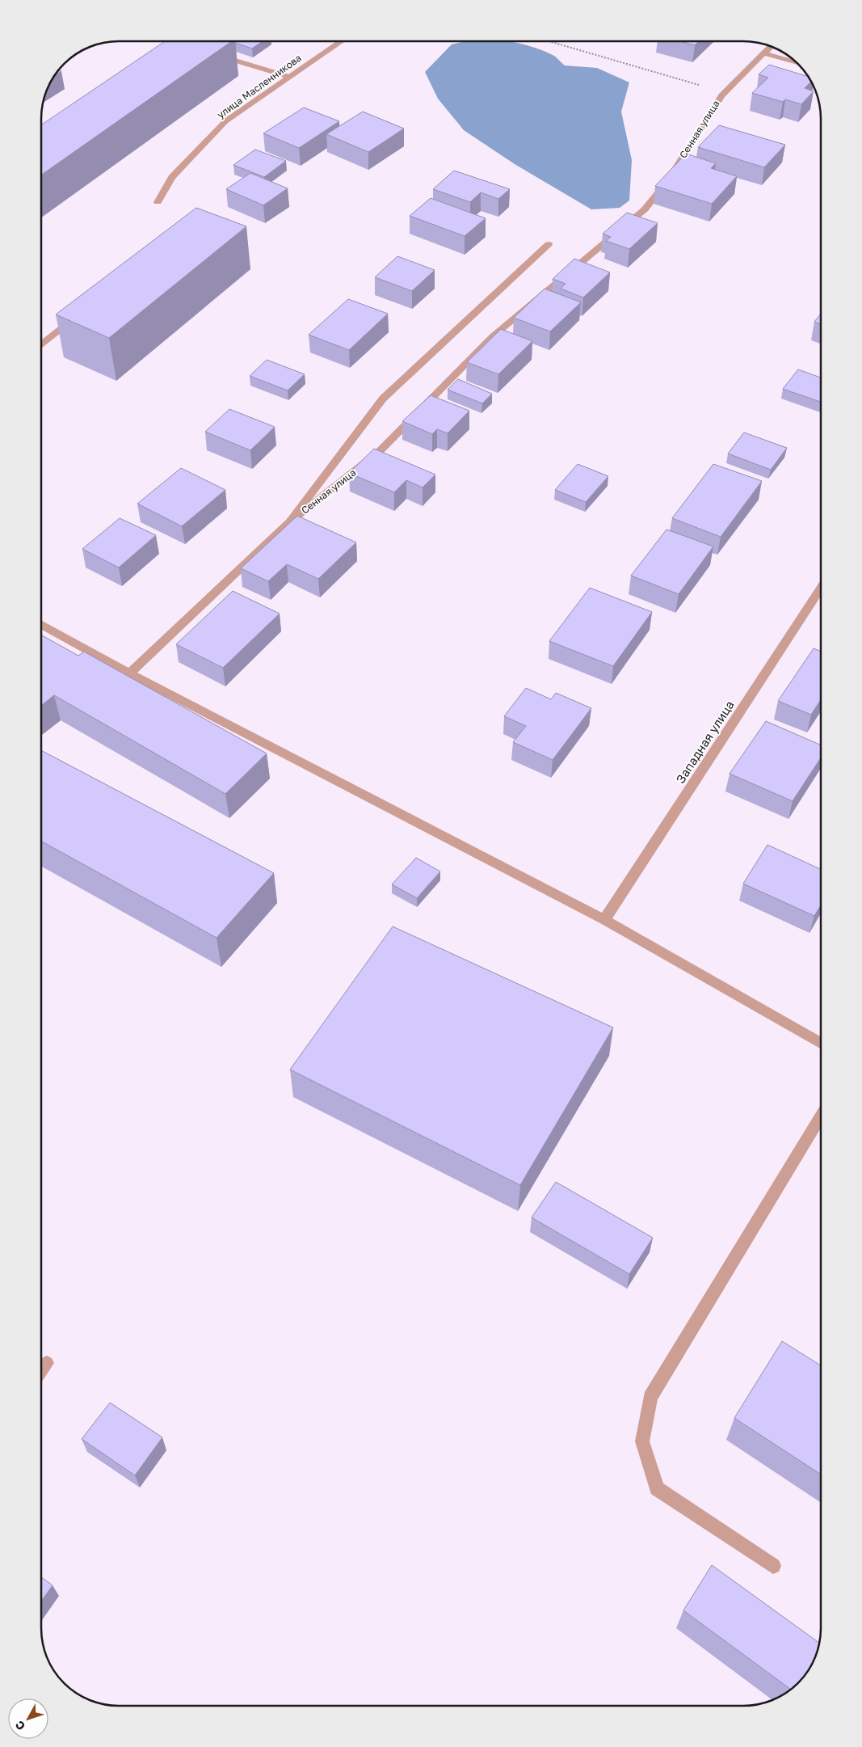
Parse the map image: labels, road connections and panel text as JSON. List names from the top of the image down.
{
  "streets": {
    "street": ["улица Масленникова", "Сенная улица", "Западная улица"]
  },
  "north": "bottom left"
}
